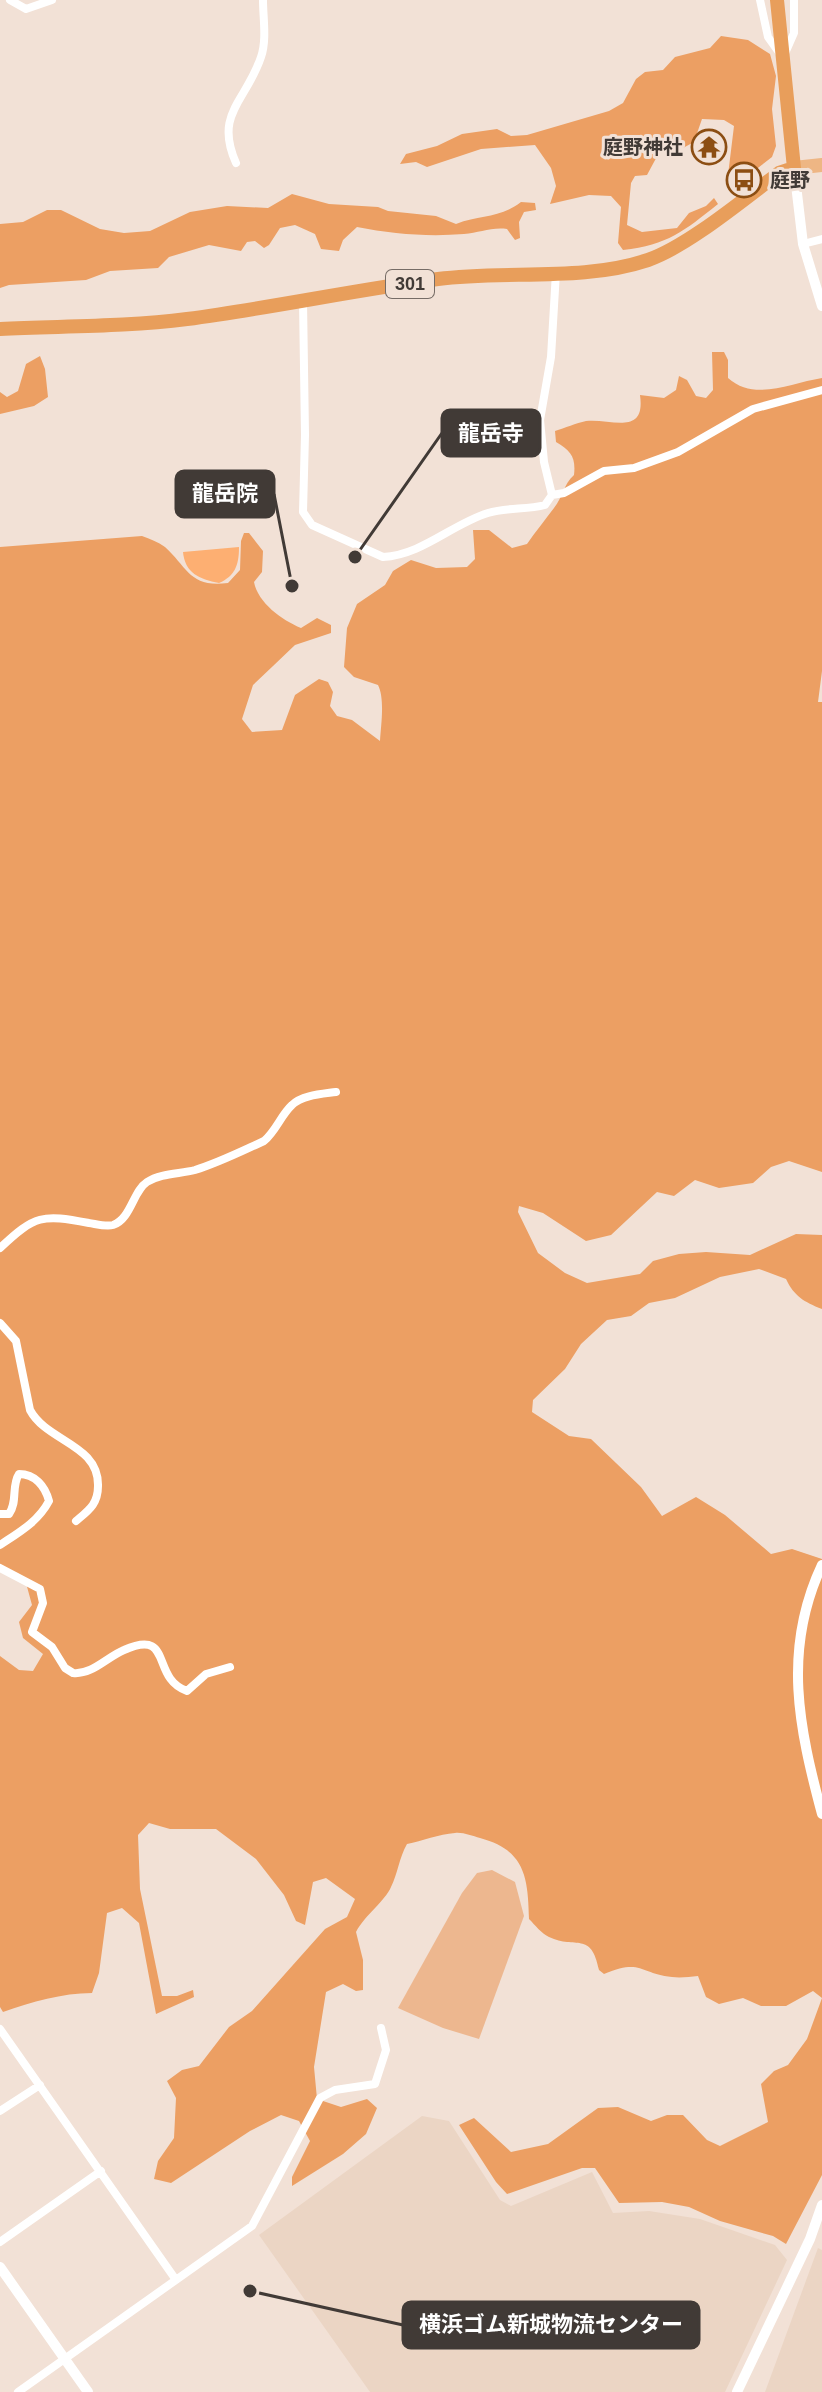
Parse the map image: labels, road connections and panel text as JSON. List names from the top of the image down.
{
  "streets": {
    "highway": ["301"]
  },
  "places": {
    "temple": ["庭野神社"],
    "bus stop": ["庭野"],
    "other": ["龍岳寺", "龍岳院", "横浜ゴム新城物流センター"]
  }
}
